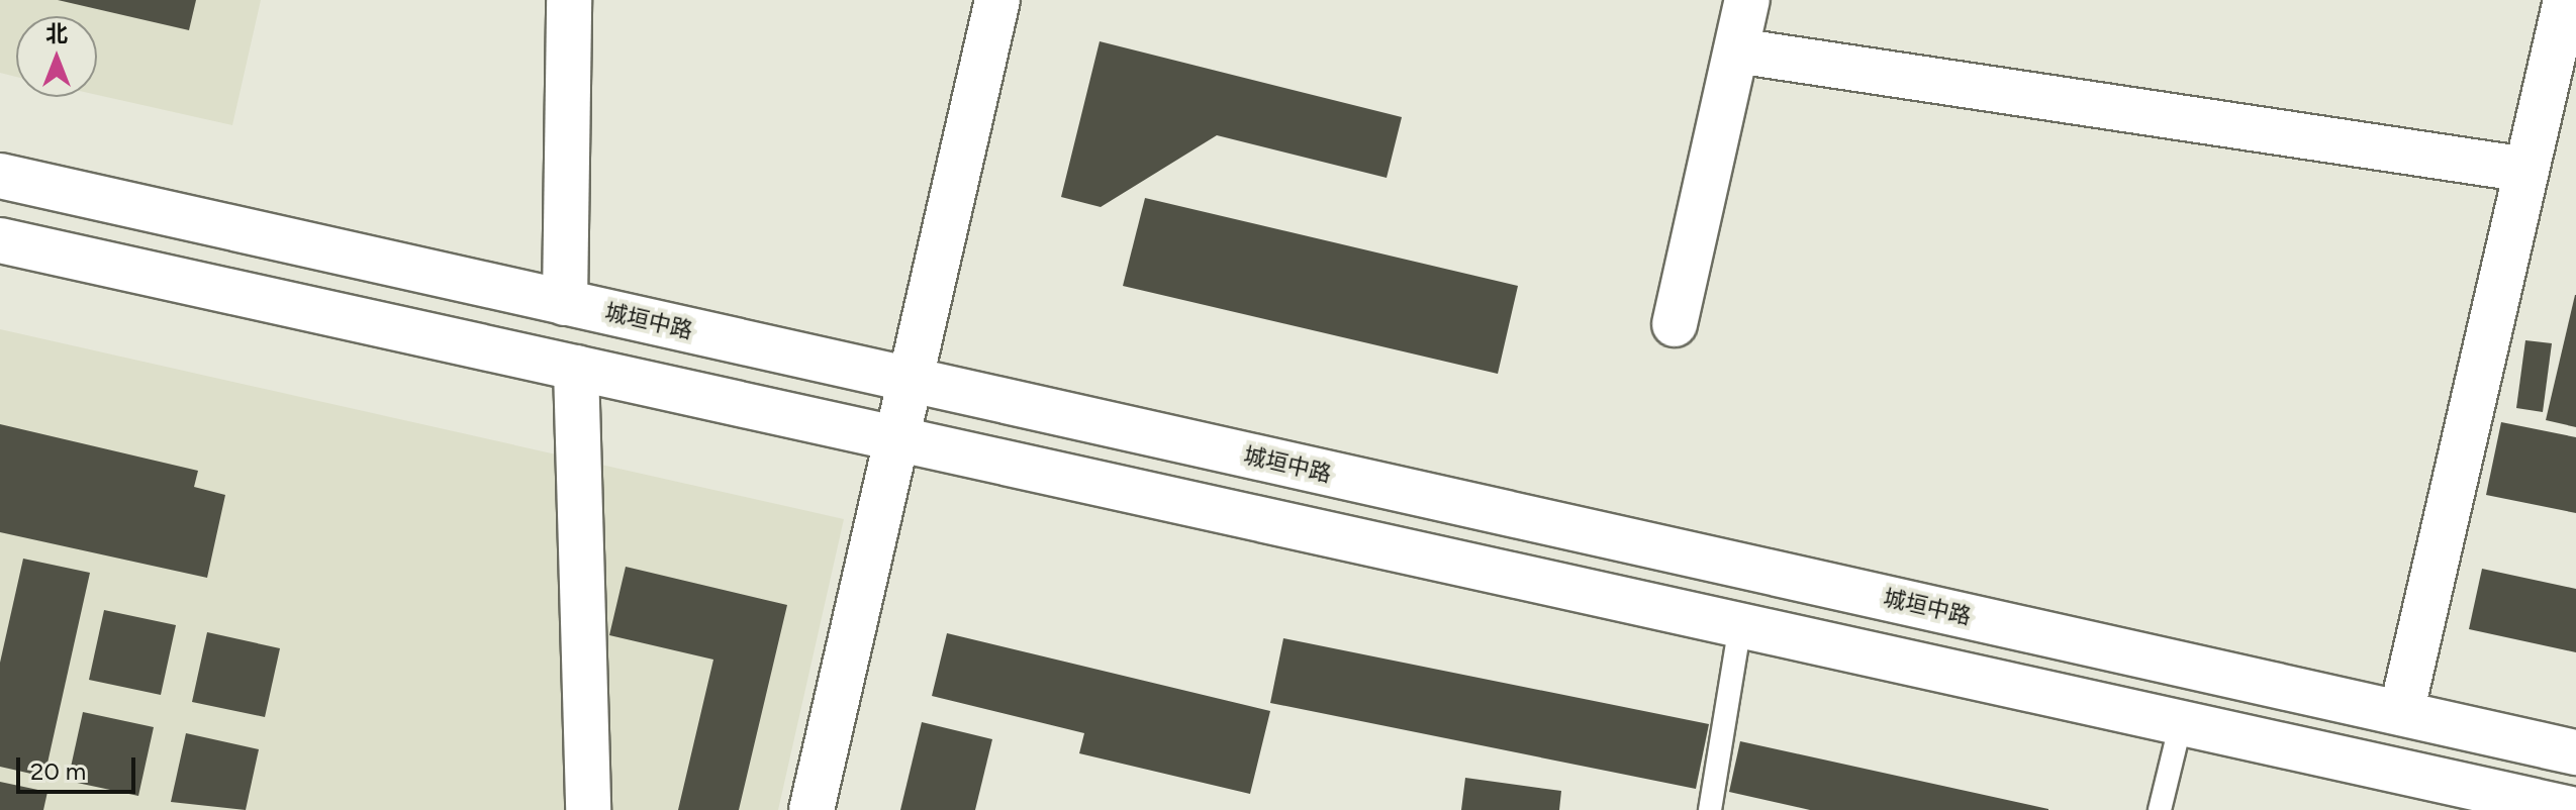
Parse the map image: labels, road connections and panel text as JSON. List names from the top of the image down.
{
  "streets": {
    "main road": ["城垣中路"]
  },
  "scale_bar": "20 m",
  "north": "top"
}
